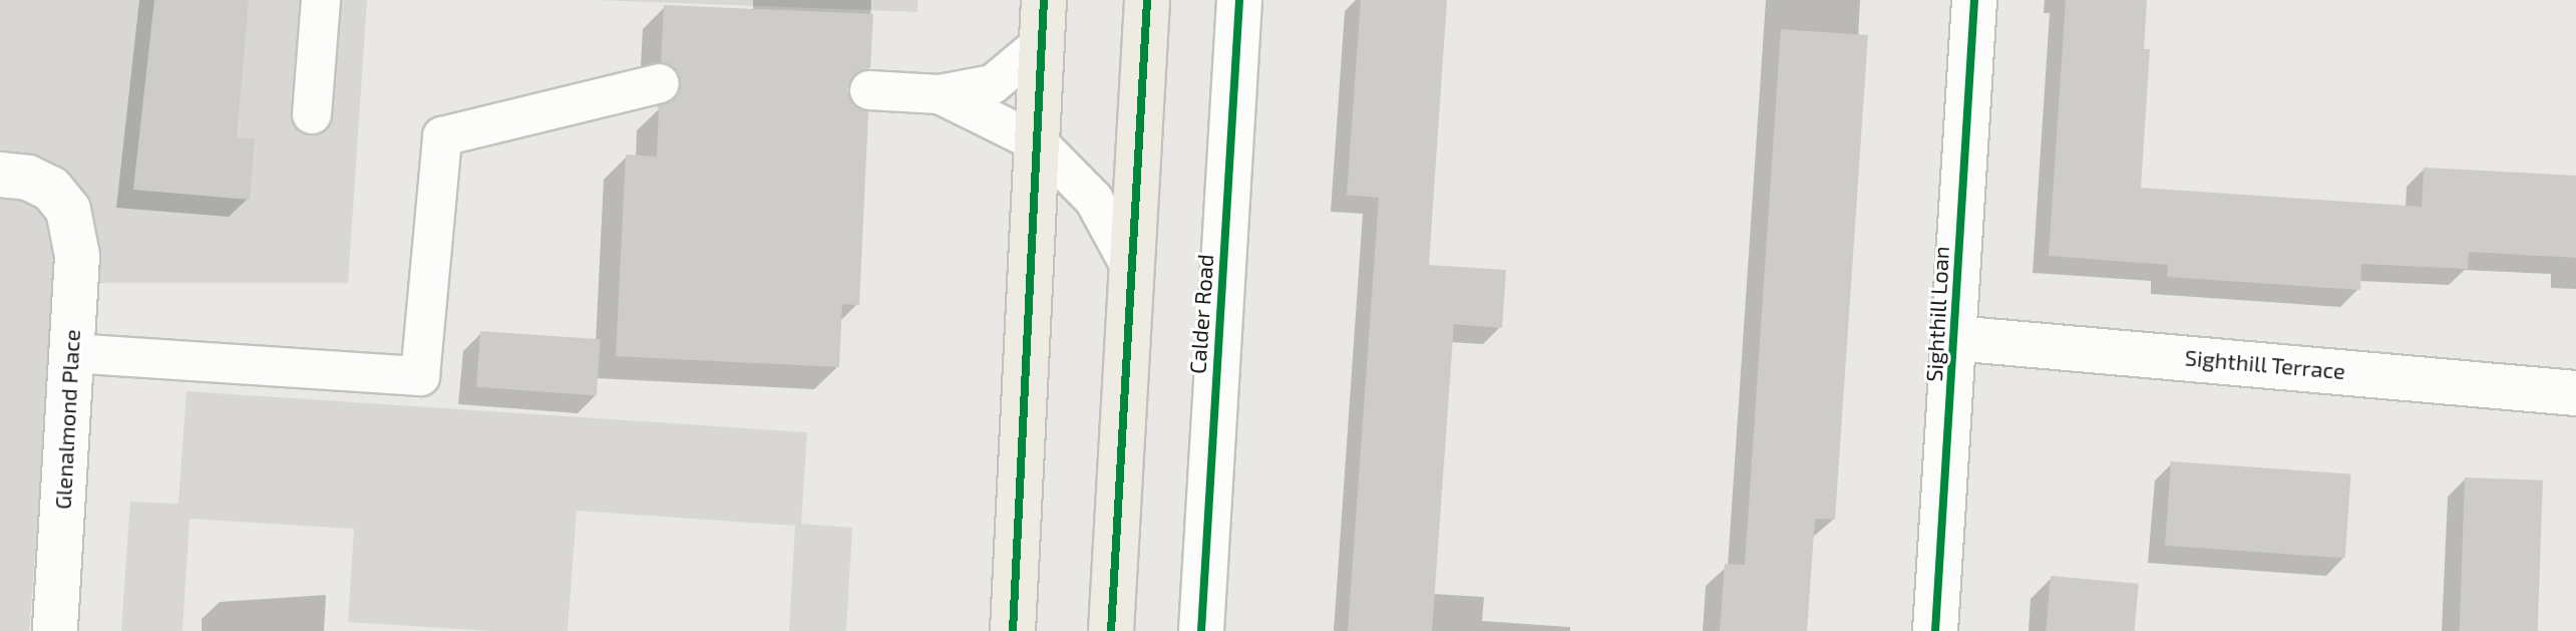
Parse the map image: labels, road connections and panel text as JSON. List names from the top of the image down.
{
  "streets": {
    "street": [
      "Calder Road",
      "Sighthill Loan",
      "Sighthill Terrace",
      "Glenalmond Place"
    ]
  },
  "crossings": [
    ["Sighthill Loan", "Sighthill Terrace"]
  ]
}
